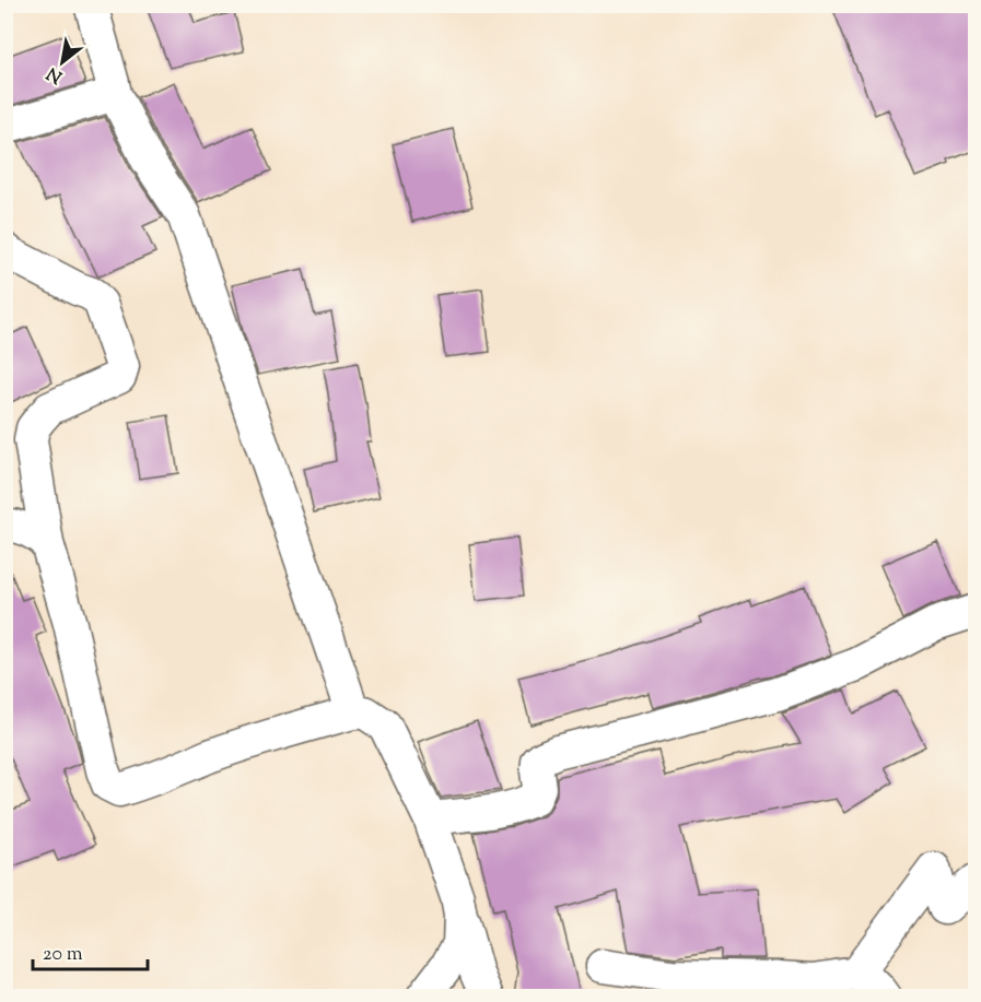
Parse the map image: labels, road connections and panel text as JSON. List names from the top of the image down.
{
  "scale_bar": "20 m",
  "north": "bottom left"
}
